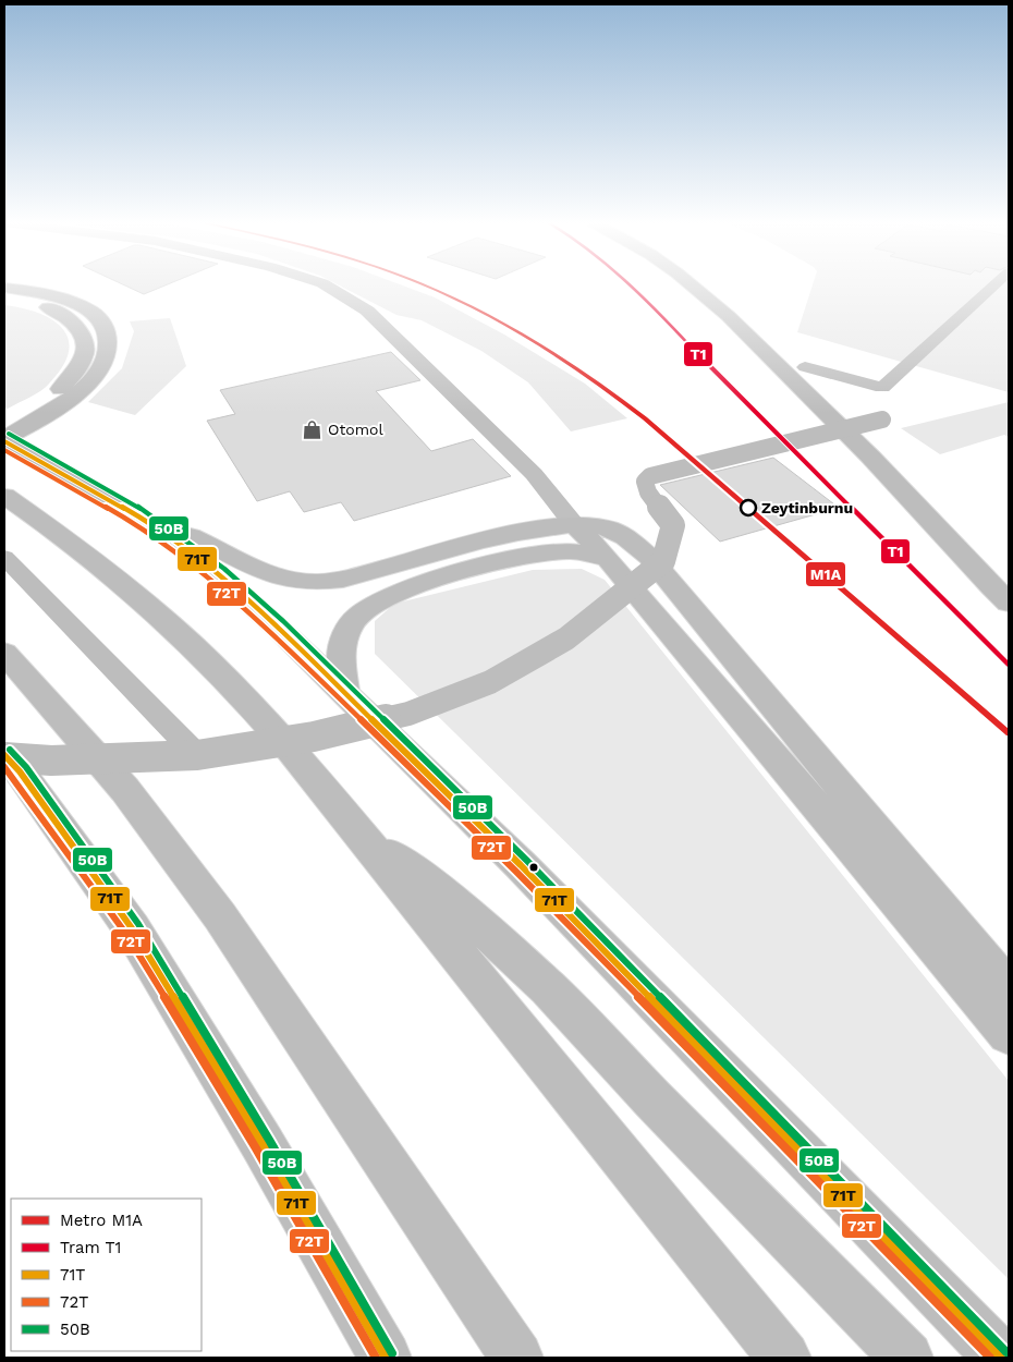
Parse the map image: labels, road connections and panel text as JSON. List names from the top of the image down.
{
  "places": {
    "shop": ["Otomol"],
    "other": ["Zeytinburnu"]
  },
  "lines": [
    "metro line M1A",
    "tram line T1",
    "transit line 50B",
    "transit line 71T",
    "transit line 72T"
  ],
  "legend": [
    "Metro M1A",
    "Tram T1",
    "71T",
    "72T",
    "50B"
  ]
}
